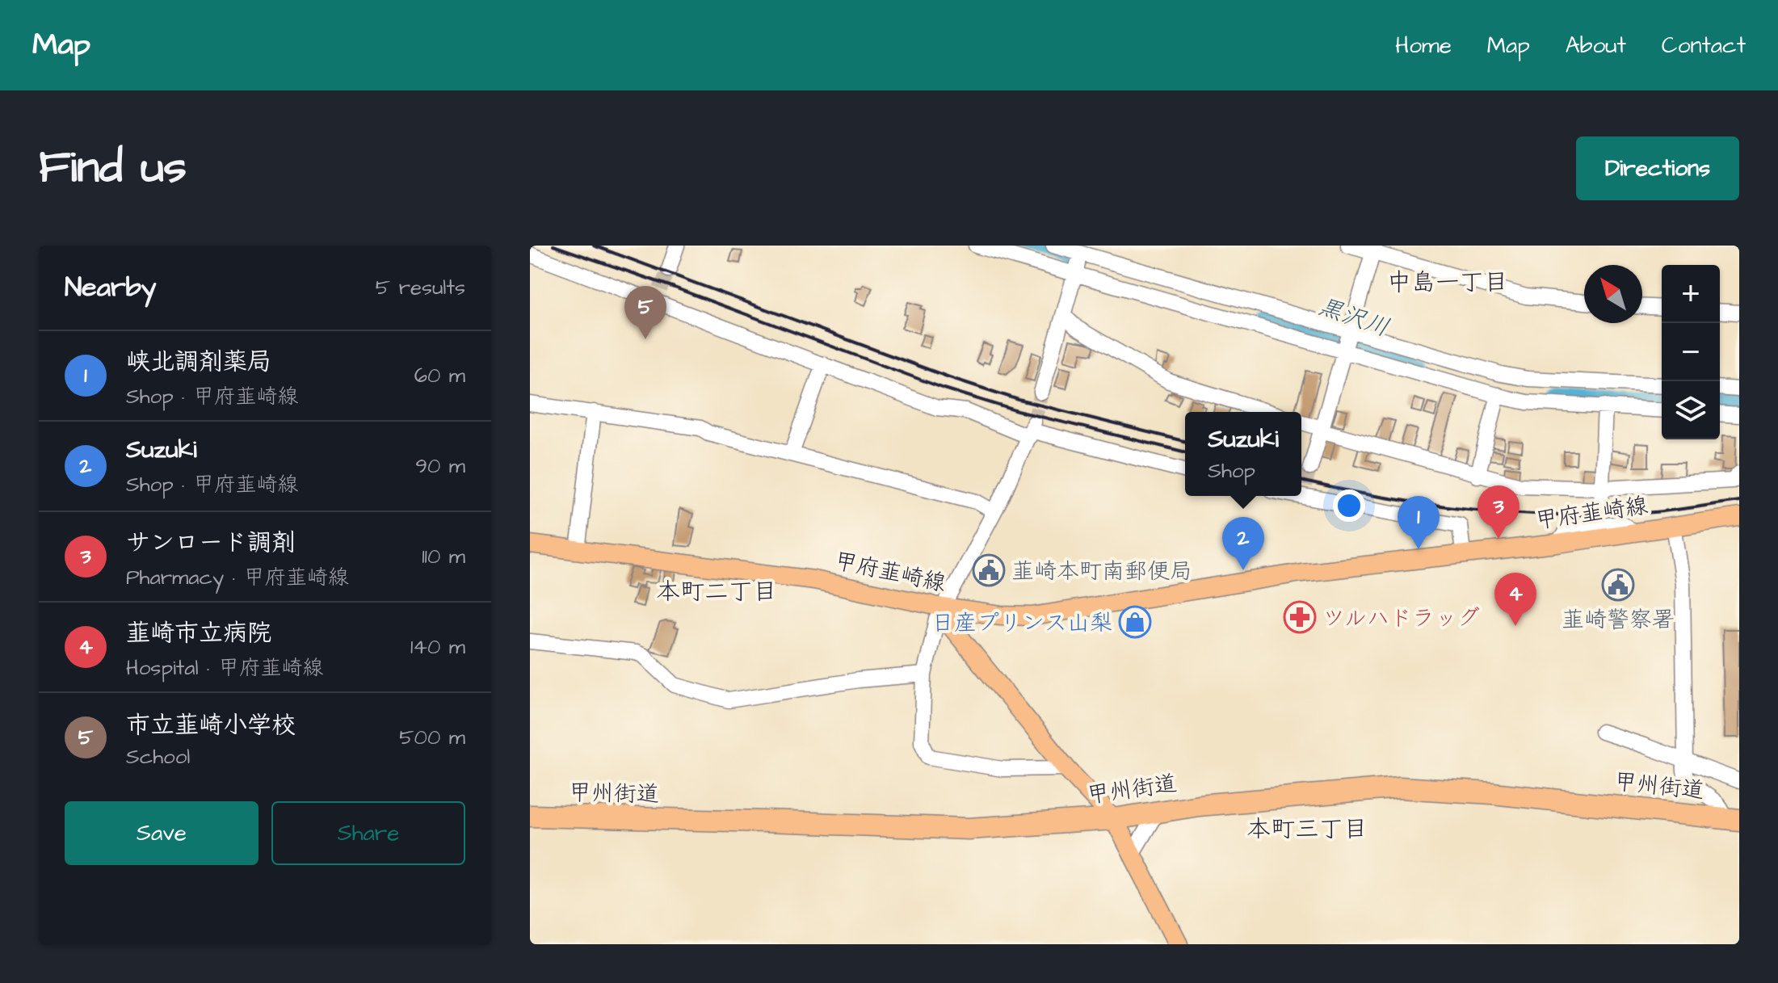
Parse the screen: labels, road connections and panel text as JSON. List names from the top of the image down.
{
  "streets": {
    "highway": ["甲州街道"],
    "main road": ["甲府韮崎線"]
  },
  "districts": ["中島一丁目", "本町二丁目", "本町三丁目"],
  "water": ["黒沢川"],
  "places": {
    "public building": ["韮崎本町南郵便局", "韮崎警察署"],
    "pharmacy": ["ツルハドラッグ"],
    "shop": ["日産プリンス山梨"]
  },
  "north": "top left",
  "page": {
    "header": "Map",
    "nav": [
      "Home",
      "Map",
      "About",
      "Contact"
    ],
    "title": "Find us",
    "buttons": [
      "Directions",
      ["Save", "Share"]
    ],
    "heading": ["Nearby", "5 results"],
    "map_buttons": ["+", "−"],
    "pins": [
      "5",
      "3",
      "1",
      "2",
      "4"
    ],
    "list": [
      {
        "mark": "1",
        "name": "峡北調剤薬局",
        "note": "Shop · 甲府韮崎線",
        "value": "60 m"
      },
      {
        "mark": "2",
        "name": "Suzuki",
        "note": "Shop · 甲府韮崎線",
        "value": "90 m"
      },
      {
        "mark": "3",
        "name": "サンロード調剤",
        "note": "Pharmacy · 甲府韮崎線",
        "value": "110 m"
      },
      {
        "mark": "4",
        "name": "韮崎市立病院",
        "note": "Hospital · 甲府韮崎線",
        "value": "140 m"
      },
      {
        "mark": "5",
        "name": "市立韮崎小学校",
        "note": "School",
        "value": "500 m"
      }
    ],
    "popup": ["Suzuki", "Shop"]
  }
}
